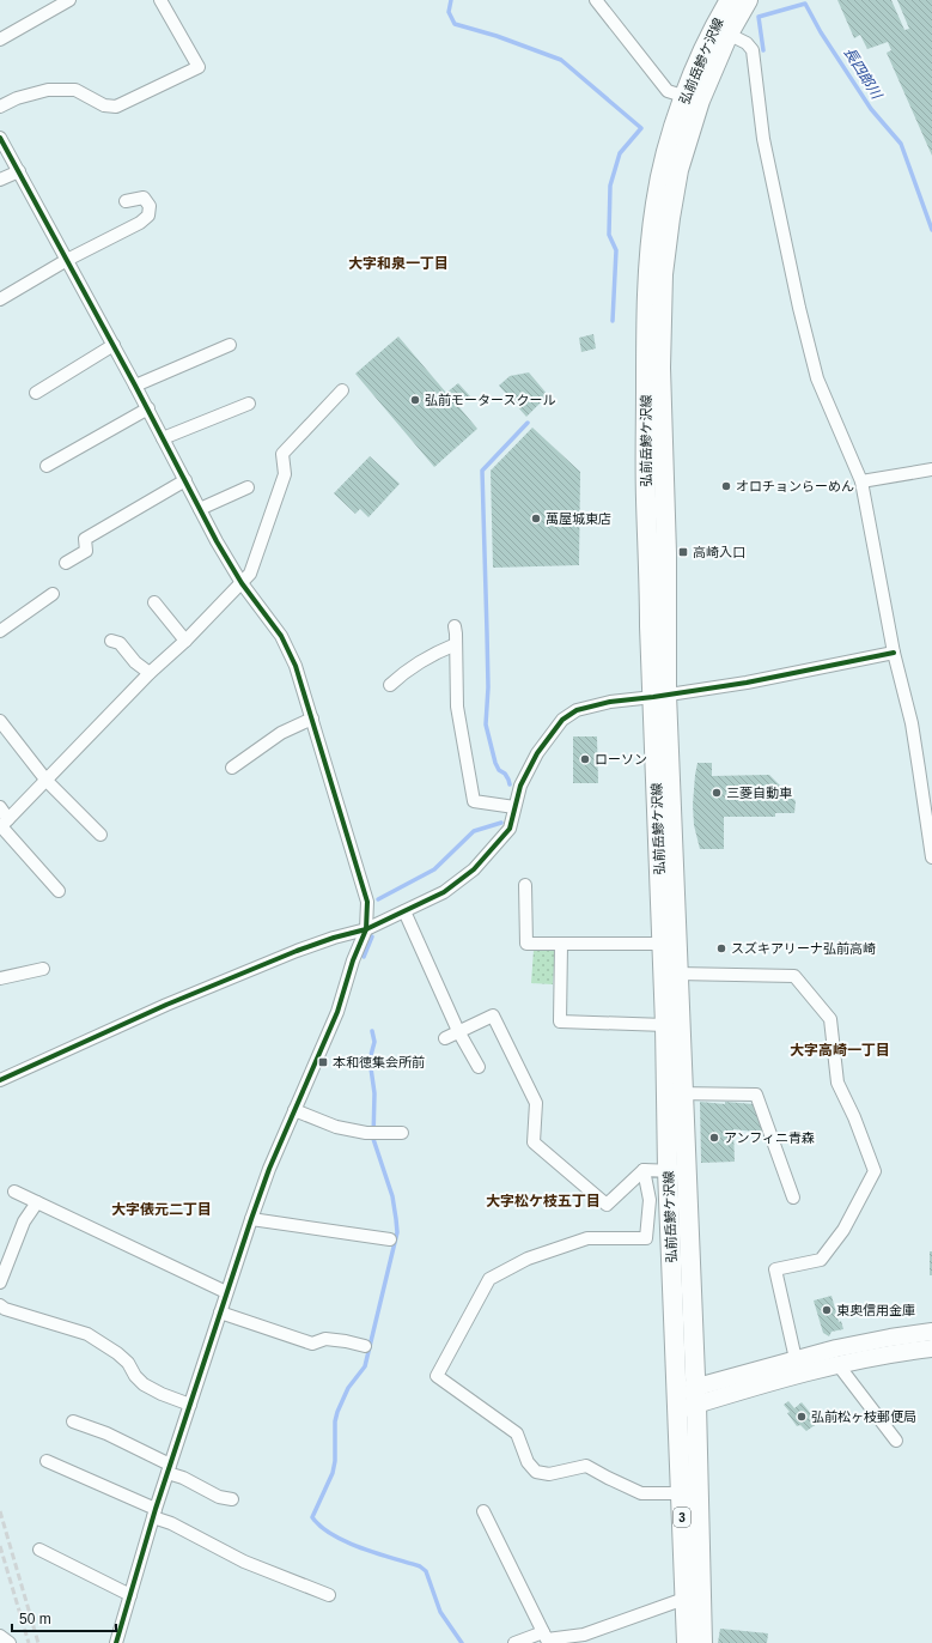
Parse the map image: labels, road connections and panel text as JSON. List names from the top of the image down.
{
  "streets": {
    "main road": ["弘前岳鰺ケ沢線", "3"]
  },
  "crossings": [
    ["弘前岳鰺ケ沢線", "3"]
  ],
  "districts": [
    "大字和泉一丁目",
    "大字高崎一丁目",
    "大字松ケ枝五丁目",
    "大字俵元二丁目"
  ],
  "water": ["長四郎川"],
  "places": {
    "other": [
      "弘前モータースクール",
      "オロチョンらーめん",
      "萬屋城東店",
      "ローソン",
      "三菱自動車",
      "スズキアリーナ弘前高崎",
      "アンフィニ青森",
      "東奥信用金庫",
      "弘前松ヶ枝郵便局"
    ],
    "transit": ["高崎入口", "本和徳集会所前"]
  },
  "scale_bar": "50 m"
}
